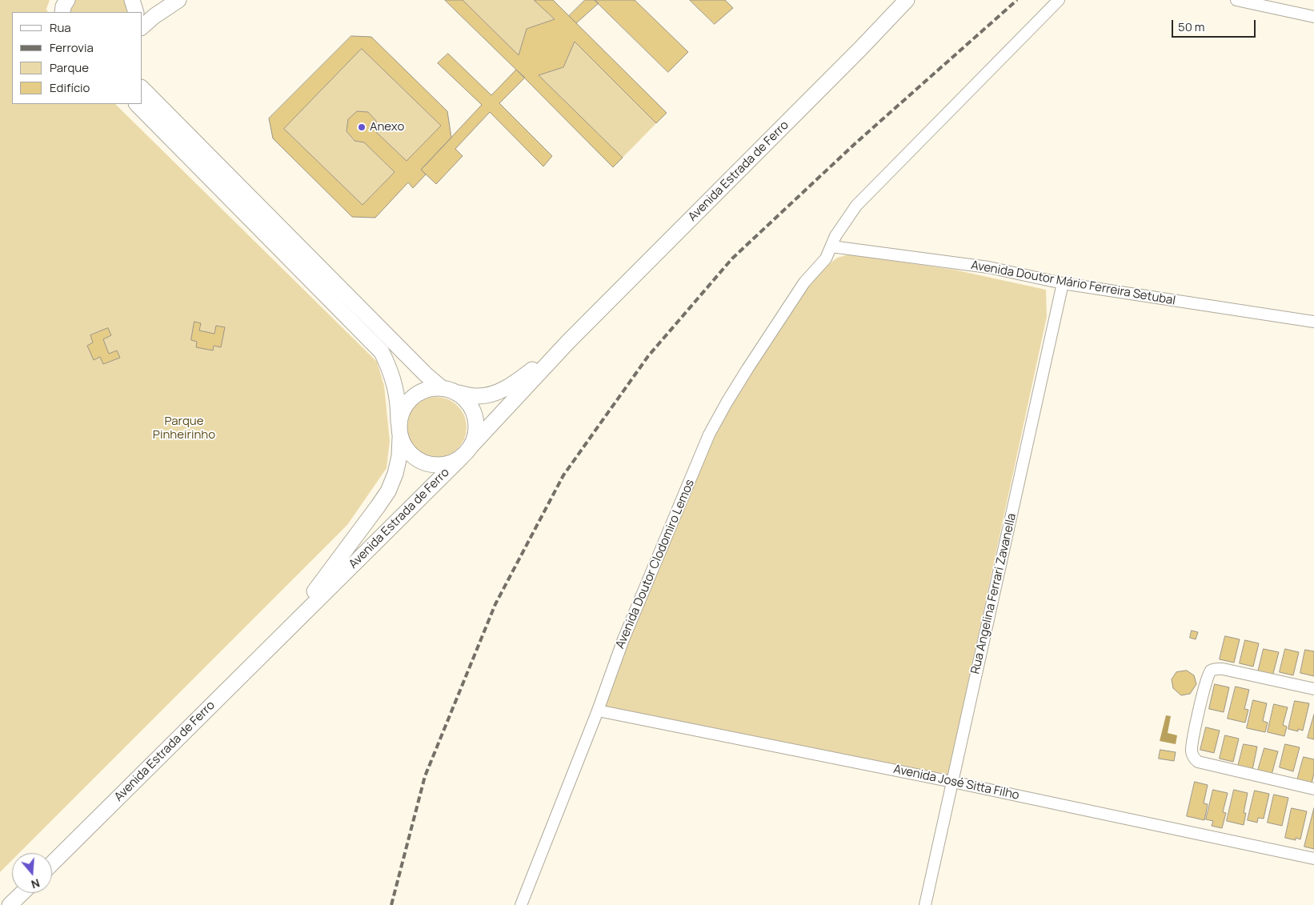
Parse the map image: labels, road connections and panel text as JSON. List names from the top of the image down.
{
  "streets": {
    "main road": ["Avenida Estrada de Ferro"],
    "street": [
      "Avenida Doutor Mário Ferreira Setubal",
      "Avenida Doutor Clodomiro Lemos",
      "Rua Angelina Ferrari Zavanella",
      "Avenida José Sitta Filho"
    ]
  },
  "crossings": [
    ["Avenida Doutor Mário Ferreira Setubal", "Avenida Doutor Clodomiro Lemos"],
    ["Avenida Doutor Mário Ferreira Setubal", "Rua Angelina Ferrari Zavanella"],
    ["Avenida Doutor Clodomiro Lemos", "Avenida José Sitta Filho"],
    ["Rua Angelina Ferrari Zavanella", "Avenida José Sitta Filho"]
  ],
  "parks": ["Parque Pinheirinho"],
  "places": ["Anexo"],
  "legend": [
    "Rua",
    "Ferrovia",
    "Parque",
    "Edifício"
  ],
  "scale_bar": "50 m",
  "north": "bottom"
}
